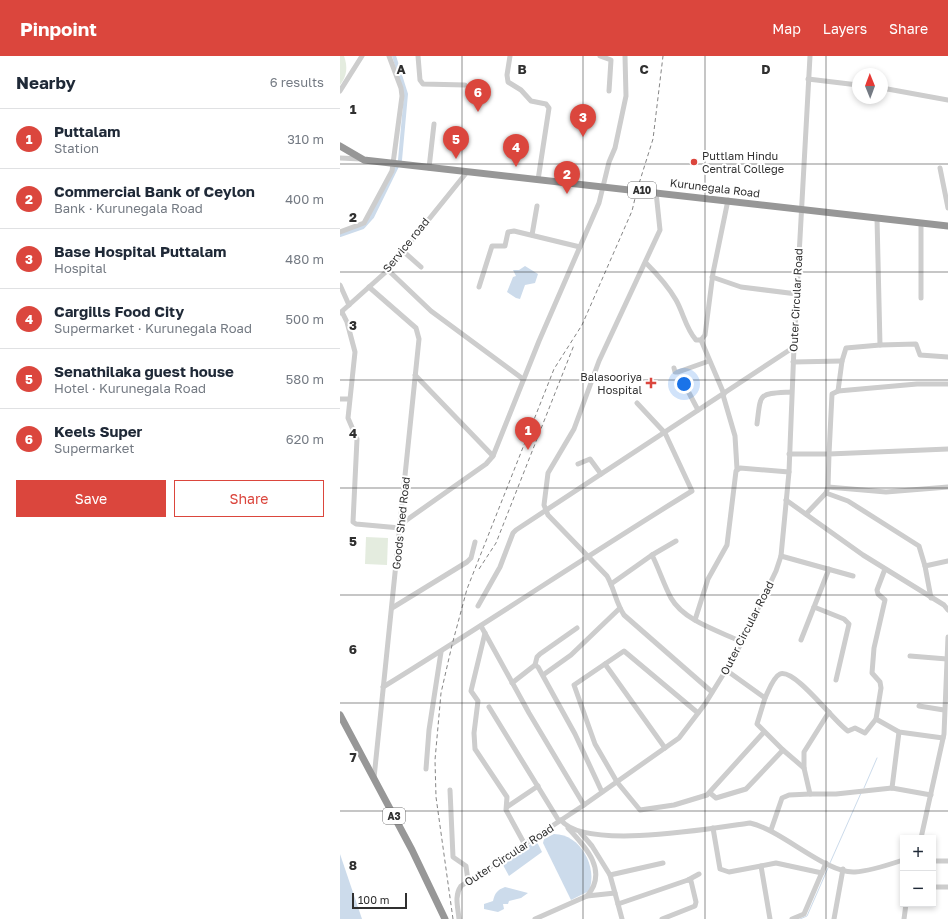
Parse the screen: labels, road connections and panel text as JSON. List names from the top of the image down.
{
  "streets": {
    "highway": ["Kurunegala Road", "A10", "A3"],
    "street": ["Service road", "Outer Circular Road", "Goods Shed Road"]
  },
  "crossings": [
    ["Kurunegala Road", "Service road"],
    ["Kurunegala Road", "Outer Circular Road"],
    ["Service road", "Goods Shed Road"],
    ["Goods Shed Road", "A3"]
  ],
  "places": {
    "other": ["Puttlam Hindu Central College"],
    "health": ["Balasooriya Hospital"]
  },
  "scale_bar": "100 m",
  "north": "top",
  "page": {
    "header": "Pinpoint",
    "nav": ["Map", "Layers", "Share"],
    "heading": ["Nearby", "6 results"],
    "pins": [
      "6",
      "3",
      "5",
      "4",
      "2",
      "1"
    ],
    "list": [
      {
        "mark": "1",
        "name": "Puttalam",
        "note": "Station",
        "value": "310 m"
      },
      {
        "mark": "2",
        "name": "Commercial Bank of Ceylon",
        "note": "Bank · Kurunegala Road",
        "value": "400 m"
      },
      {
        "mark": "3",
        "name": "Base Hospital Puttalam",
        "note": "Hospital",
        "value": "480 m"
      },
      {
        "mark": "4",
        "name": "Cargills Food City",
        "note": "Supermarket · Kurunegala Road",
        "value": "500 m"
      },
      {
        "mark": "5",
        "name": "Senathilaka guest house",
        "note": "Hotel · Kurunegala Road",
        "value": "580 m"
      },
      {
        "mark": "6",
        "name": "Keels Super",
        "note": "Supermarket",
        "value": "620 m"
      }
    ],
    "buttons": ["Save", "Share"],
    "map_buttons": ["+", "−"],
    "scale": "100 m"
  },
  "grid": {
    "columns": [
      "A",
      "B",
      "C",
      "D"
    ],
    "rows": [
      "1",
      "2",
      "3",
      "4",
      "5",
      "6",
      "7",
      "8"
    ]
  }
}
